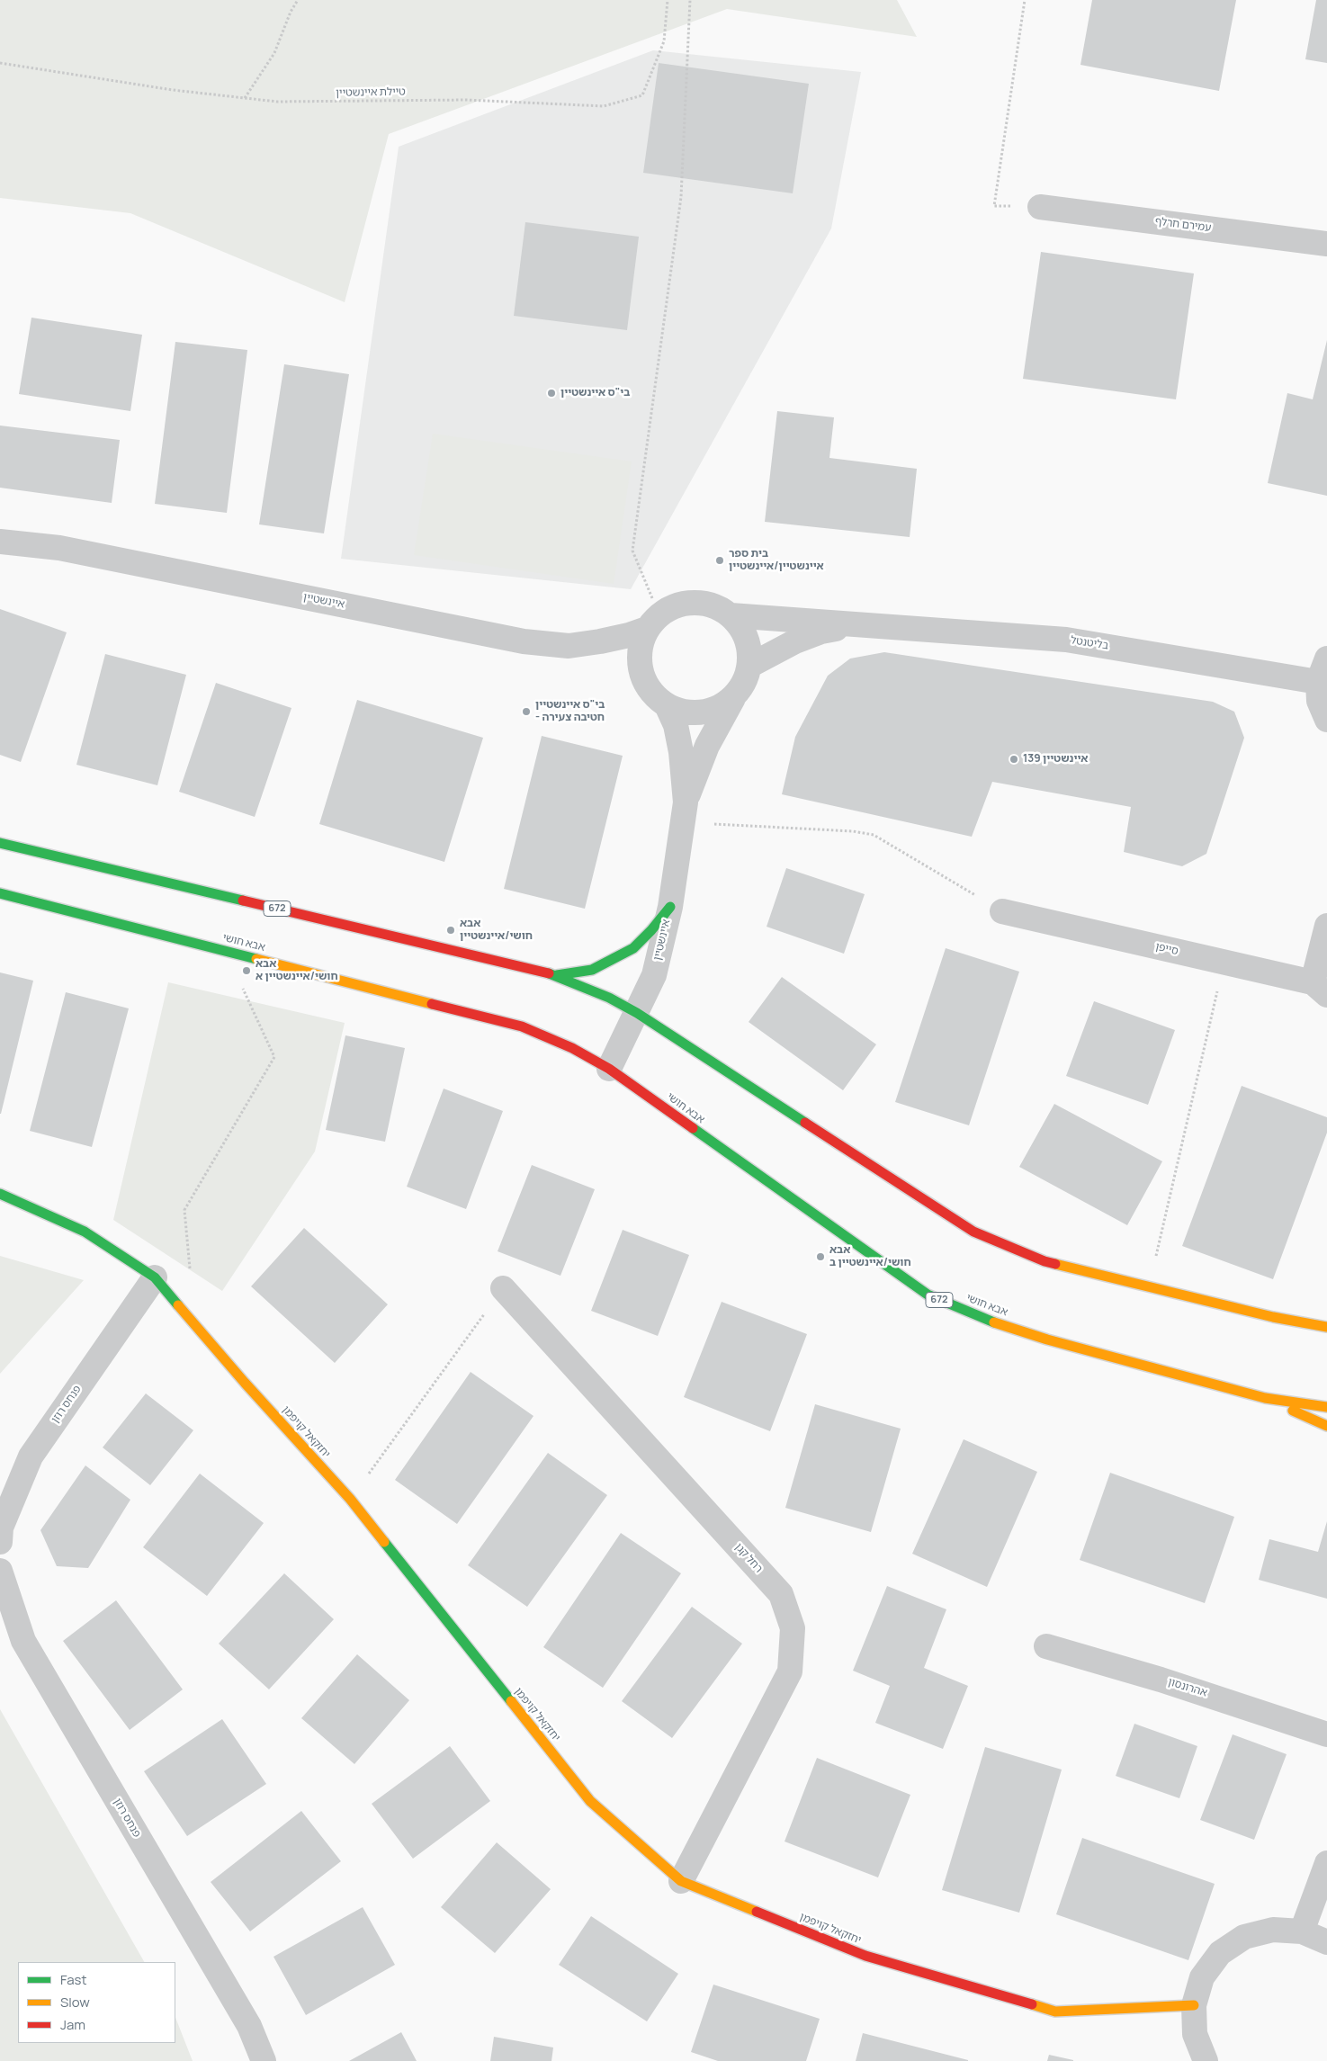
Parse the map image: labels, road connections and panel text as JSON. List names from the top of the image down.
{
  "streets": {
    "main road": ["672", "אבא חושי", "יחזקאל קויפמן"],
    "street": [
      "עמירם חרלף",
      "איינשטיין",
      "בליטנטל",
      "סייפן",
      "פנחס רוזן",
      "רחל קגן",
      "אהרונסון"
    ],
    "path": ["טיילת איינשטיין"]
  },
  "crossings": [
    ["איינשטיין", "בליטנטל"],
    ["איינשטיין", "672"],
    ["איינשטיין", "אבא חושי"],
    ["פנחס רוזן", "יחזקאל קויפמן"],
    ["יחזקאל קויפמן", "רחל קגן"]
  ],
  "places": [
    "בי\"ס איינשטיין",
    "בית ספר איינשטיין/איינשטיין",
    "בי\"ס איינשטיין - חטיבה צעירה",
    "איינשטיין 139",
    "אבא חושי/איינשטיין",
    "אבא חושי/איינשטיין א",
    "אבא חושי/איינשטיין ב"
  ],
  "legend": ["Fast", "Slow", "Jam"]
}
